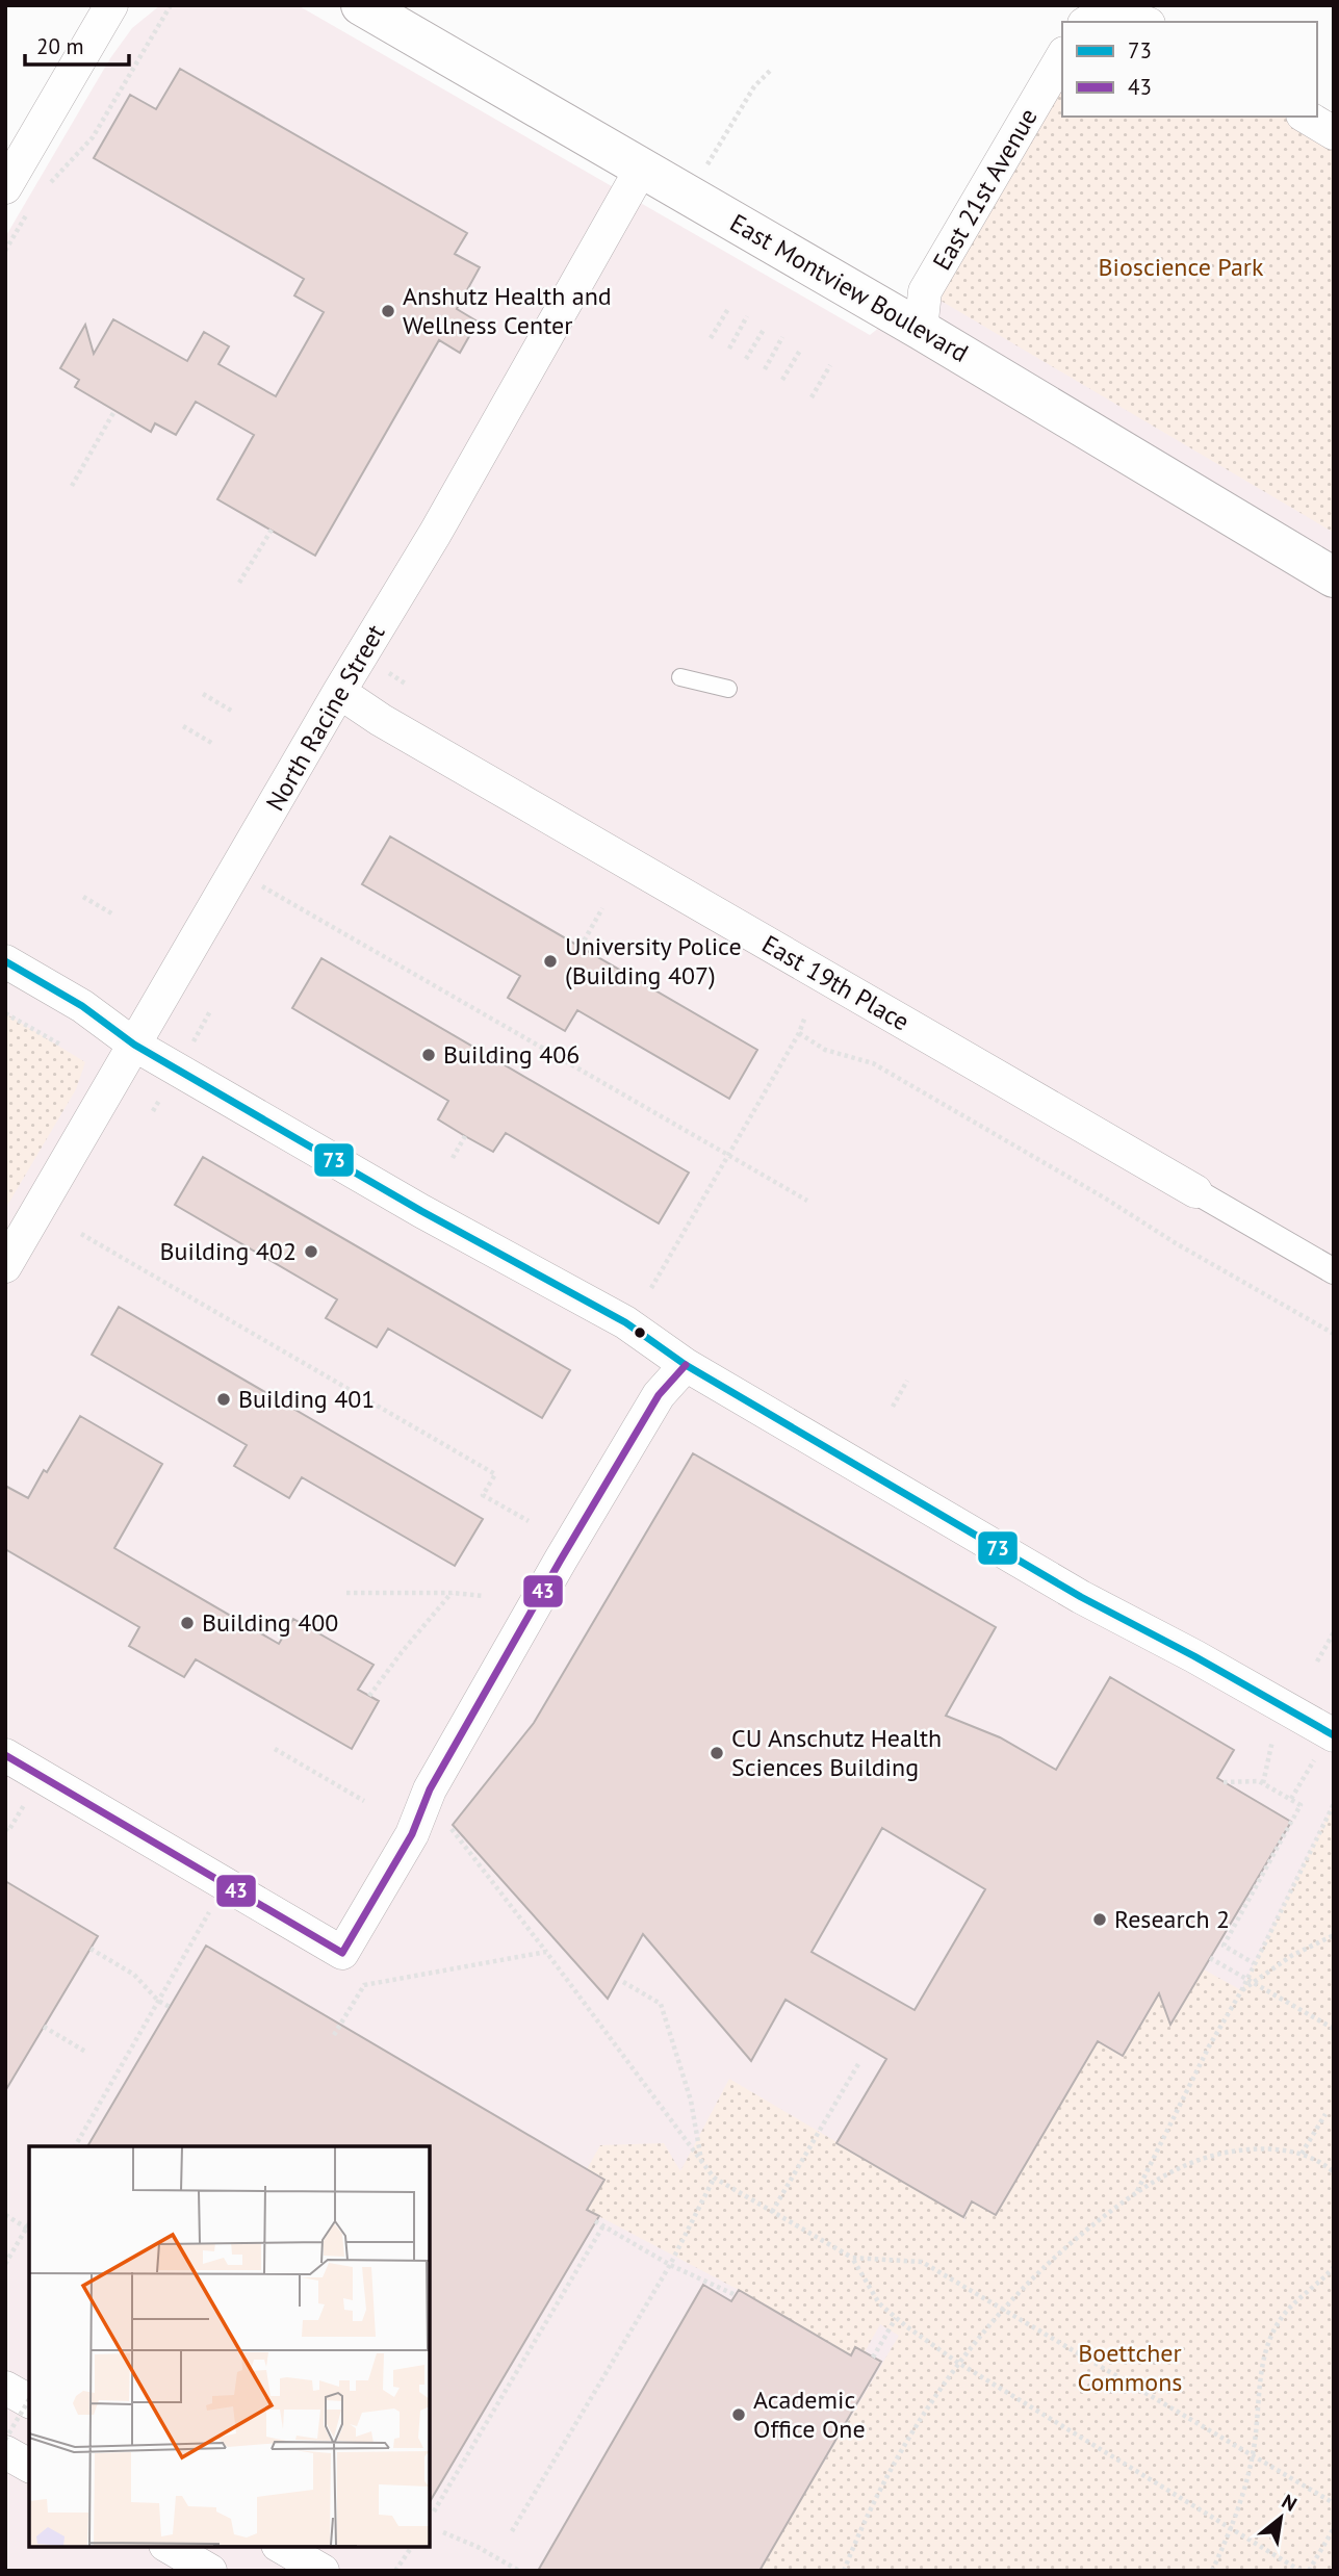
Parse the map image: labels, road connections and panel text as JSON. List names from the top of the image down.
{
  "streets": {
    "street": [
      "East 21st Avenue",
      "East Montview Boulevard",
      "North Racine Street",
      "East 19th Place"
    ]
  },
  "crossings": [
    ["East 21st Avenue", "East Montview Boulevard"],
    ["East Montview Boulevard", "North Racine Street"],
    ["North Racine Street", "East 19th Place"]
  ],
  "parks": ["Bioscience Park", "Boettcher Commons"],
  "places": [
    "Anshutz Health and Wellness Center",
    "University Police (Building 407)",
    "Building 406",
    "Building 402",
    "Building 401",
    "Building 400",
    "CU Anschutz Health Sciences Building",
    "Research 2",
    "Academic Office One"
  ],
  "lines": ["transit line 73", "transit line 43"],
  "legend": ["73", "43"],
  "scale_bar": "20 m",
  "north": "top right"
}
